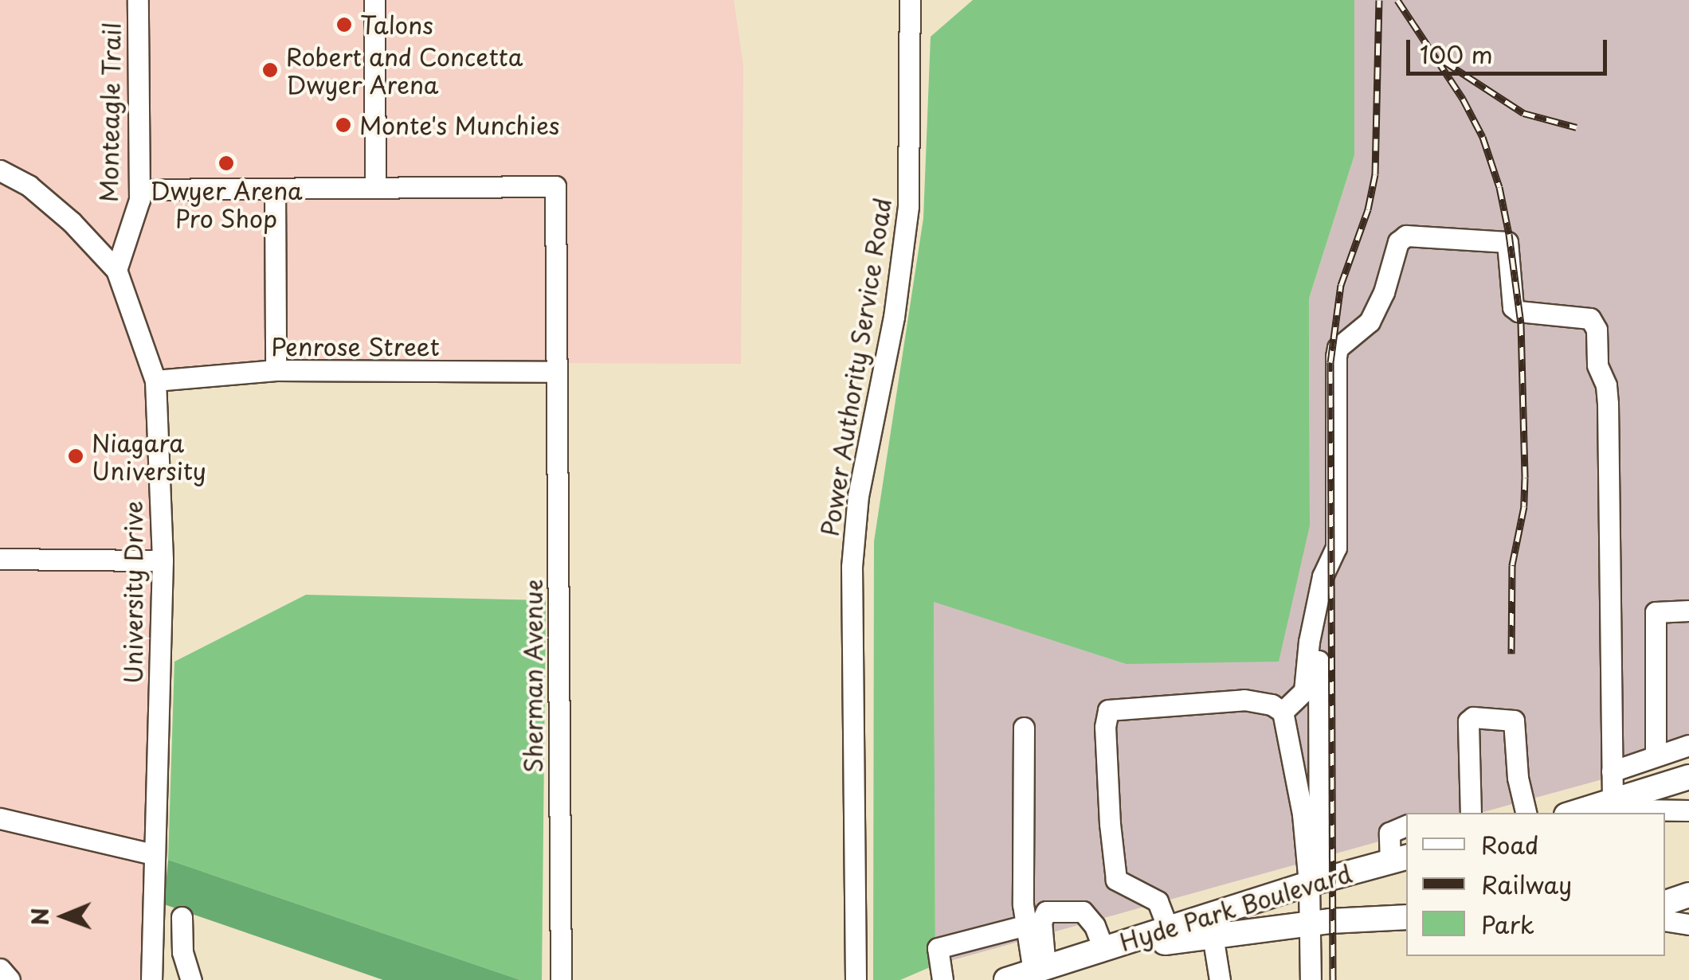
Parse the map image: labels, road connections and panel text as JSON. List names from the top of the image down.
{
  "streets": {
    "main road": ["Hyde Park Boulevard"],
    "street": [
      "Monteagle Trail",
      "Penrose Street",
      "Power Authority Service Road",
      "University Drive",
      "Sherman Avenue"
    ]
  },
  "crossings": [
    ["Monteagle Trail", "University Drive"],
    ["Penrose Street", "University Drive"],
    ["Penrose Street", "Sherman Avenue"]
  ],
  "places": [
    "Talons",
    "Robert and Concetta Dwyer Arena",
    "Monte's Munchies",
    "Dwyer Arena Pro Shop",
    "Niagara University"
  ],
  "legend": ["Road", "Railway", "Park"],
  "scale_bar": "100 m",
  "north": "left"
}
